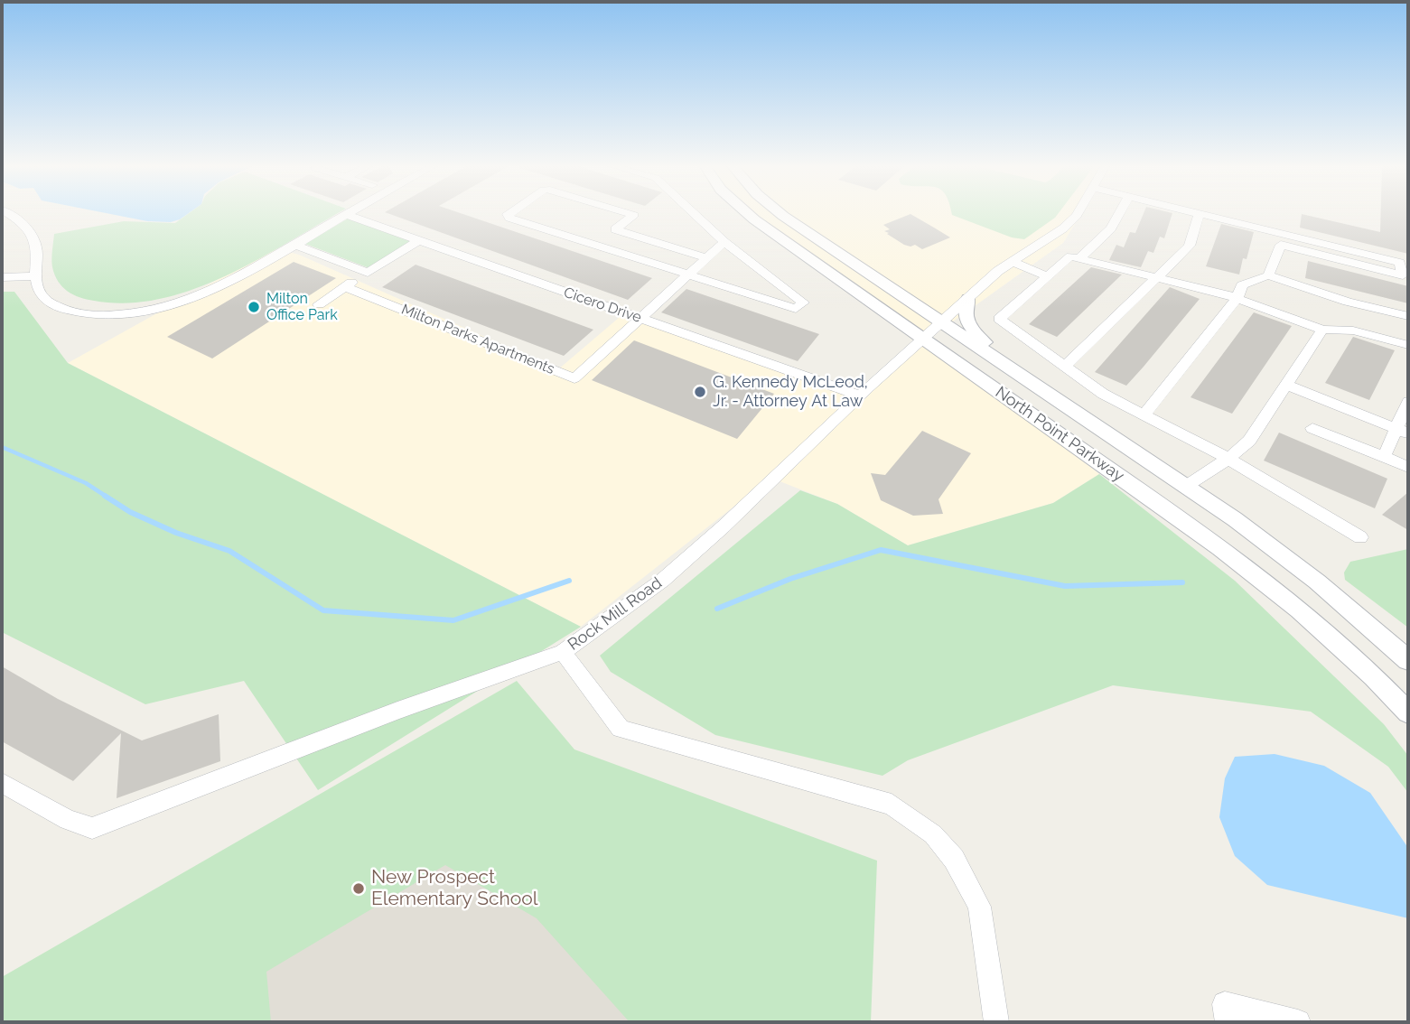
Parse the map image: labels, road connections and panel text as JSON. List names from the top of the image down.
{
  "streets": {
    "street": [
      "Cicero Drive",
      "Milton Parks Apartments",
      "North Point Parkway",
      "Rock Mill Road"
    ]
  },
  "crossings": [
    ["Cicero Drive", "Milton Parks Apartments"],
    ["Cicero Drive", "Rock Mill Road"],
    ["North Point Parkway", "Rock Mill Road"]
  ],
  "places": ["Milton Office Park", "G. Kennedy McLeod, Jr. - Attorney At Law", "New Prospect Elementary School"]
}
